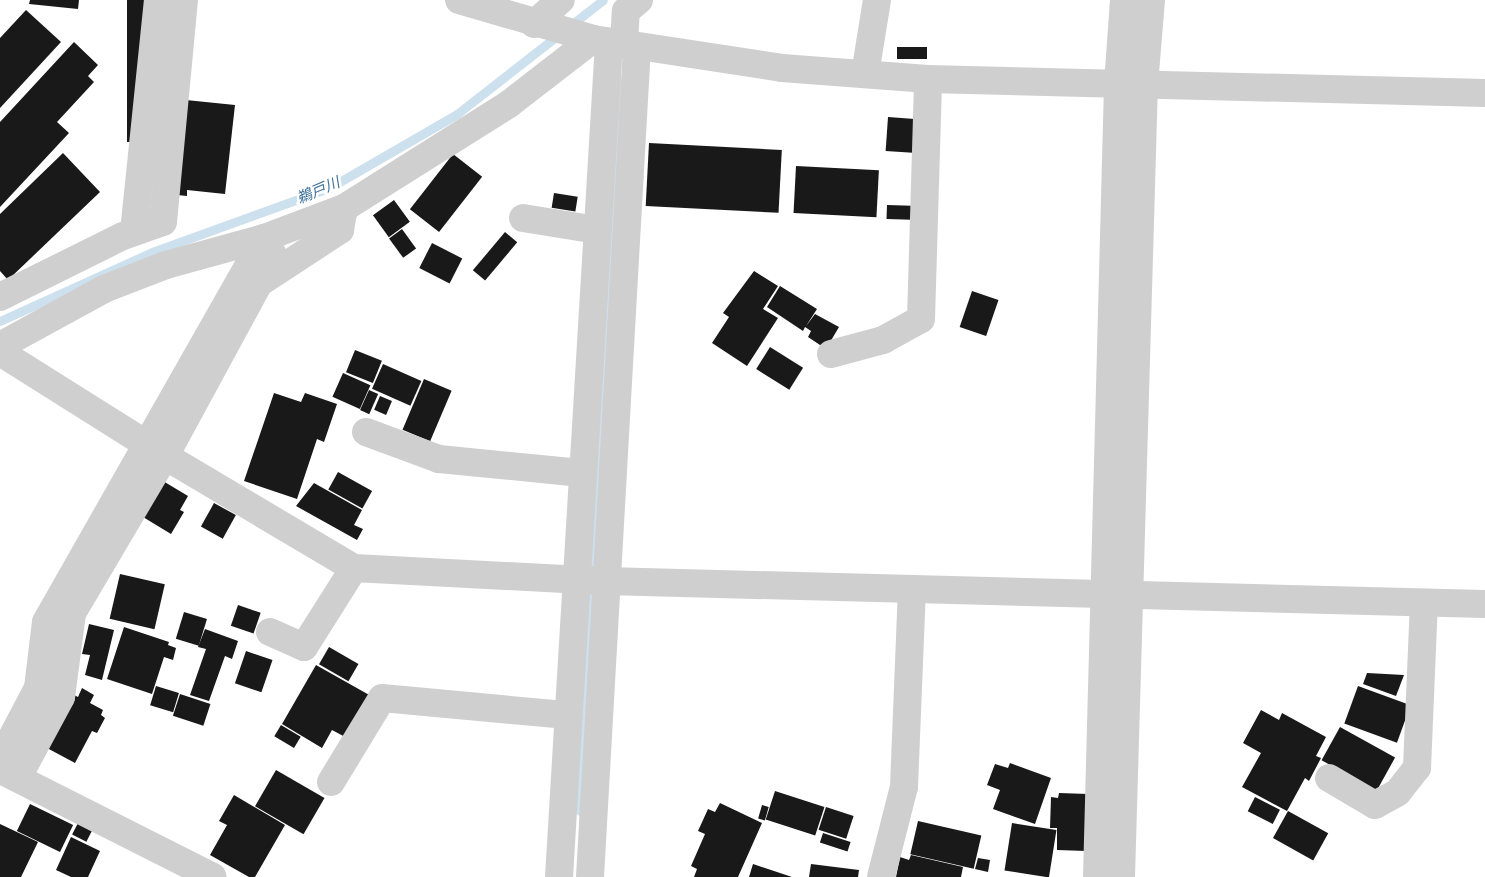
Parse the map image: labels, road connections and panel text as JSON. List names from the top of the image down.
{
  "water": ["鵜戸川"]
}
